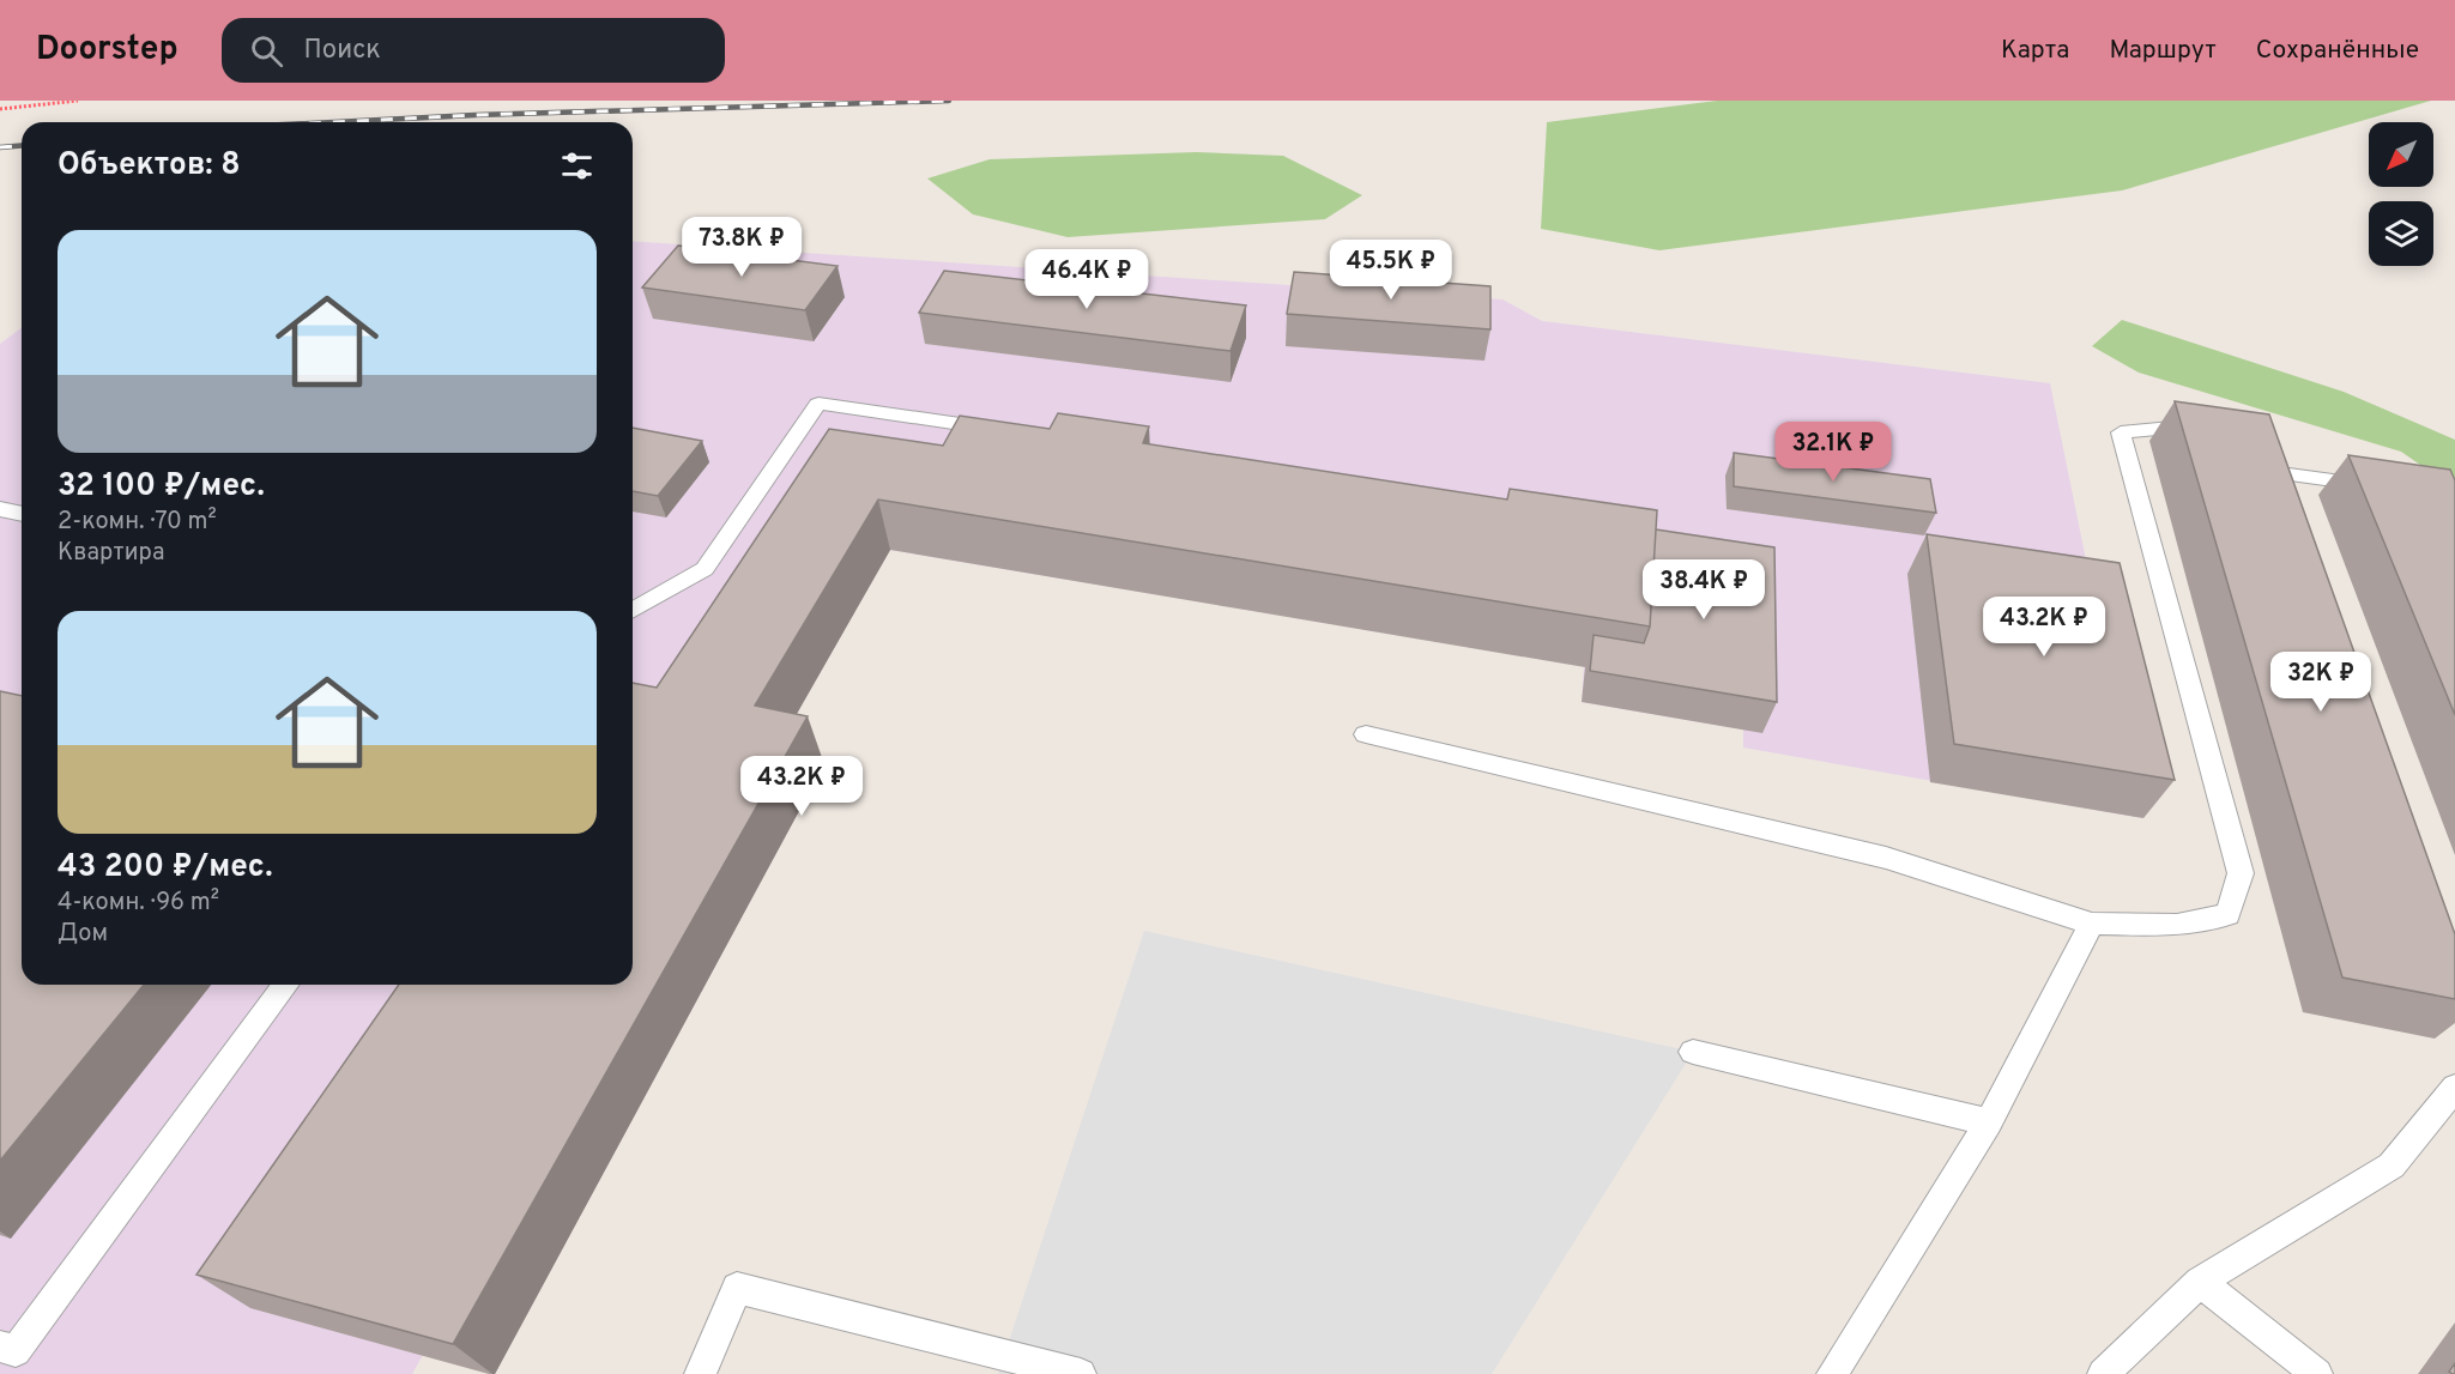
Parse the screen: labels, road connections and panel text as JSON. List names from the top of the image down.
{
  "north": "bottom left",
  "page": {
    "header": "Doorstep",
    "search": "Поиск",
    "nav": ["Карта", "Маршрут", "Сохранённые"],
    "heading": "Объектов: 8",
    "list": [
      {
        "name": "32 100 ₽/мес.",
        "note": "2-комн. · 70 m² · Квартира"
      },
      {
        "name": "43 200 ₽/мес.",
        "note": "4-комн. · 96 m² · Дом"
      }
    ],
    "price": [
      "73.8K ₽",
      "45.5K ₽",
      "46.4K ₽",
      "32.1K ₽",
      "38.4K ₽",
      "43.2K ₽",
      "32K ₽",
      "43.2K ₽"
    ]
  }
}
